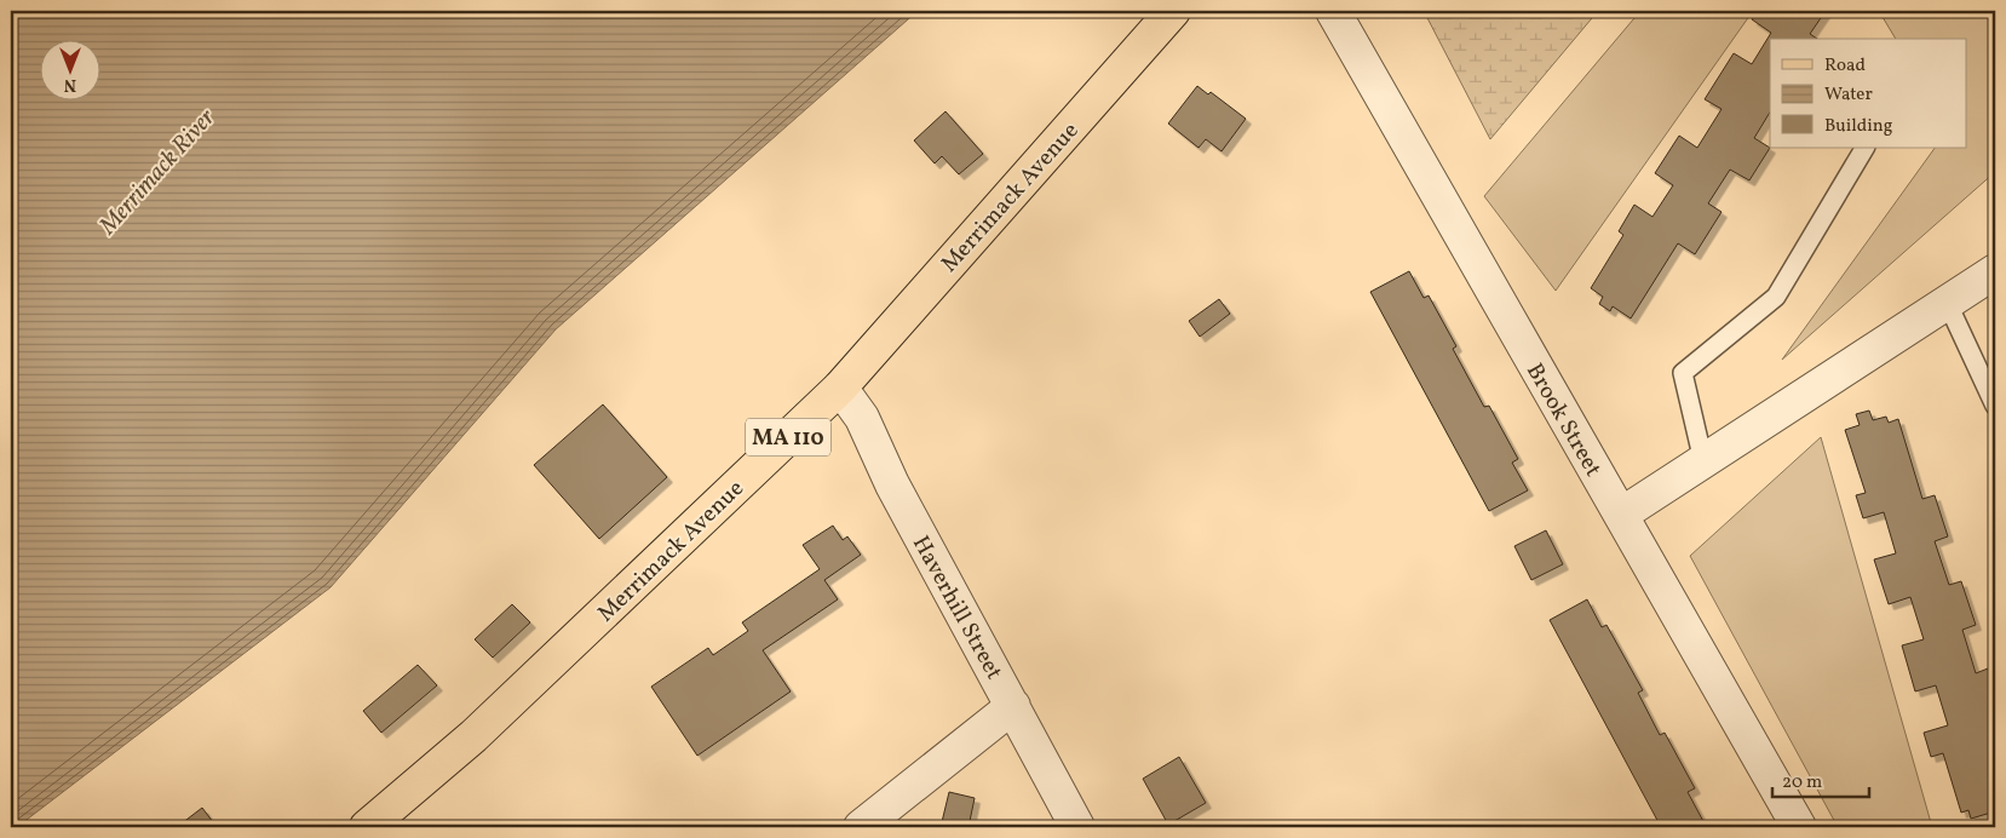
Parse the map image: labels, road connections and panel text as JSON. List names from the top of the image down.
{
  "streets": {
    "main road": ["Merrimack Avenue", "MA 110"],
    "street": ["Brook Street", "Haverhill Street"]
  },
  "crossings": [
    ["Merrimack Avenue", "Haverhill Street"]
  ],
  "water": ["Merrimack River"],
  "legend": ["Road", "Water", "Building"],
  "scale_bar": "20 m",
  "north": "bottom"
}
